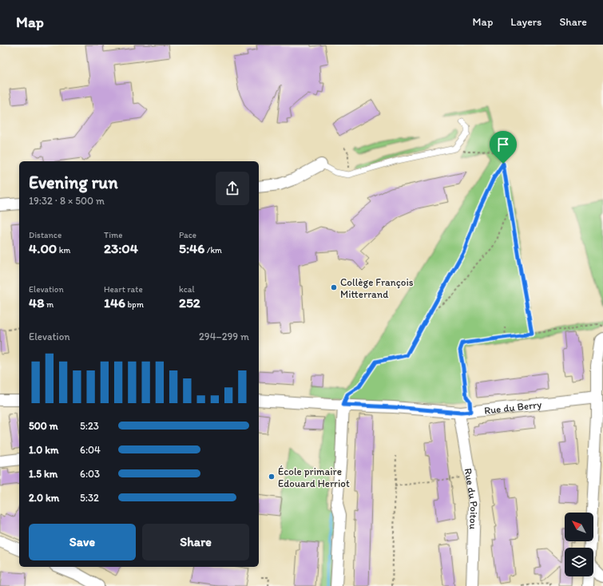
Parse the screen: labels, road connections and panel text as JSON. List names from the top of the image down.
{
  "streets": {
    "street": ["Rue du Berry", "Rue du Poitou"]
  },
  "crossings": [
    ["Rue du Berry", "Rue du Poitou"]
  ],
  "places": ["Collège François Mitterrand", "École primaire Edouard Herriot"],
  "north": "top left",
  "page": {
    "header": "Map",
    "nav": ["Map", "Layers", "Share"],
    "heading": ["Evening run", "19:32 · 8 × 500 m"],
    "stats": [
      ["Distance", "4.00 km"],
      ["Time", "23:04"],
      ["Pace", "5:46 /km"],
      ["Elevation", "48 m"],
      ["Heart rate", "146 bpm"],
      ["kcal", "252"]
    ],
    "chart": ["Elevation", "294–299 m"],
    "list": [
      {
        "name": "500 m",
        "note": "5:23"
      },
      {
        "name": "1.0 km",
        "note": "6:04"
      },
      {
        "name": "1.5 km",
        "note": "6:03"
      },
      {
        "name": "2.0 km",
        "note": "5:32"
      }
    ],
    "buttons": ["Save", "Share"]
  }
}
